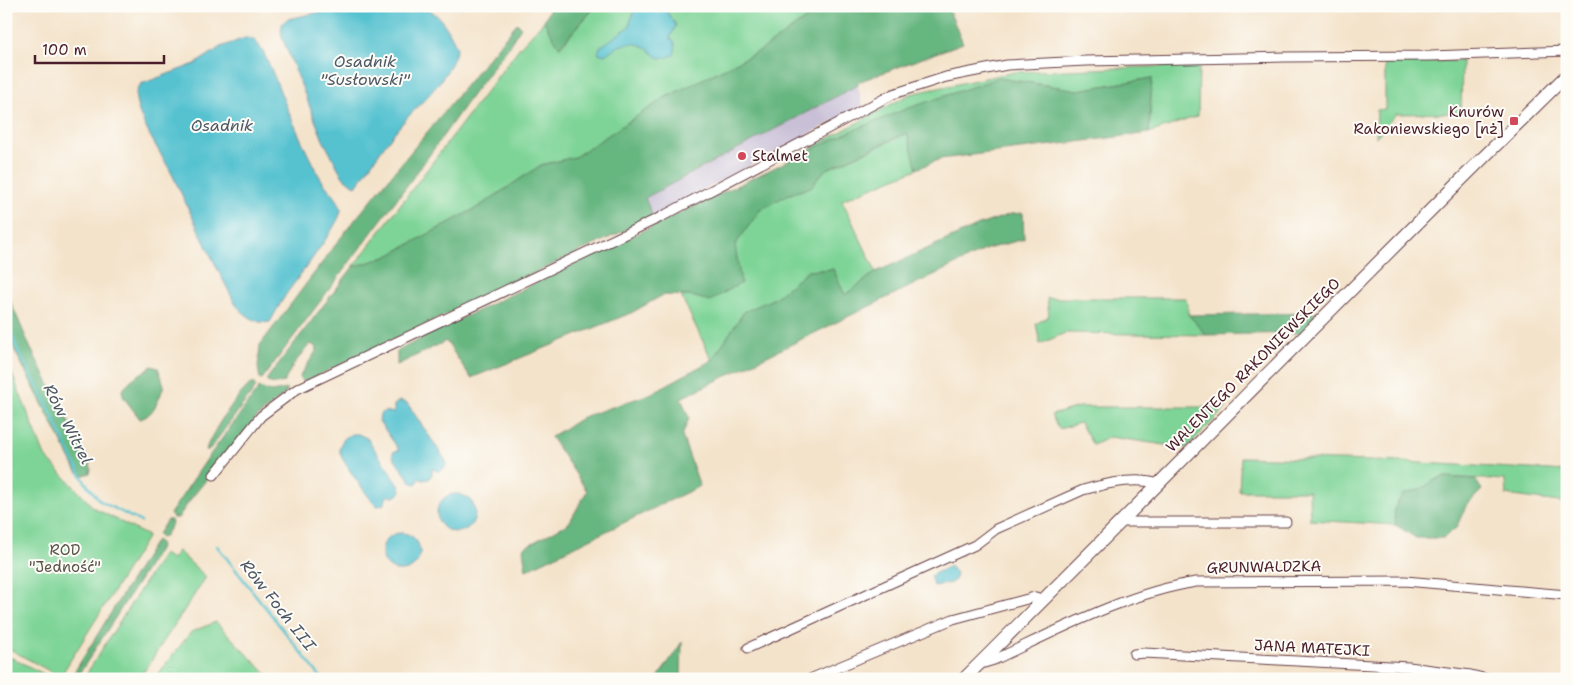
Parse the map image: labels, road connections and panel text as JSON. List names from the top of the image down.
{
  "streets": {
    "street": ["WALENTEGO RAKONIEWSKIEGO", "GRUNWALDZKA", "JANA MATEJKI"]
  },
  "crossings": [
    ["WALENTEGO RAKONIEWSKIEGO", "GRUNWALDZKA"]
  ],
  "water": [
    "Osadnik \"Susłowski\"",
    "Osadnik",
    "Rów Witrel",
    "Rów Foch III"
  ],
  "parks": ["ROD \"Jedność\""],
  "places": {
    "transit": ["Knurów Rakoniewskiego [nż]"],
    "other": ["Stalmet"]
  },
  "scale_bar": "100 m"
}
